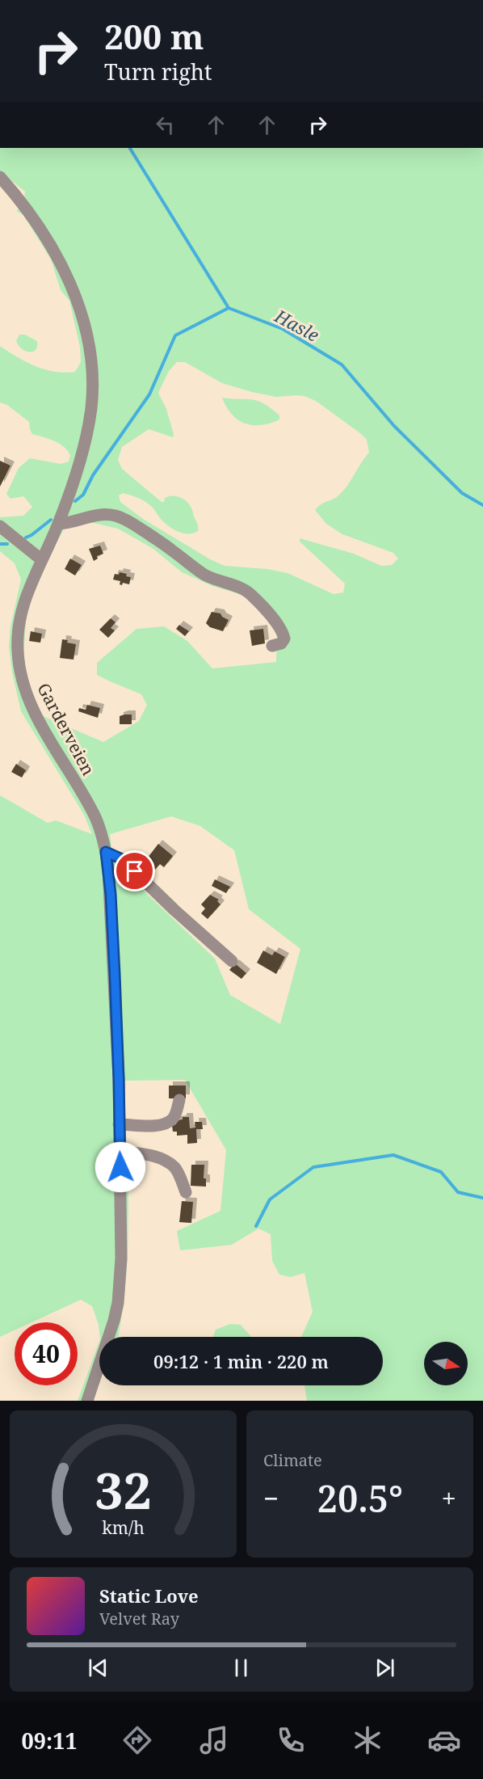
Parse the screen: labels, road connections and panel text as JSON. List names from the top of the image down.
{
  "streets": {
    "street": ["Garderveien"]
  },
  "water": ["Hasle"],
  "north": "right",
  "page": {
    "turn": ["200 m", "Turn right"],
    "limit": "40",
    "trip": "09:12 · 1 min · 220 m",
    "tile": "Climate",
    "heat": ["−", "20.5°", "+"],
    "song": ["Static Love", "Velvet Ray"],
    "tabs": "09:11",
    "gauge": ["32", "km/h"]
  }
}
